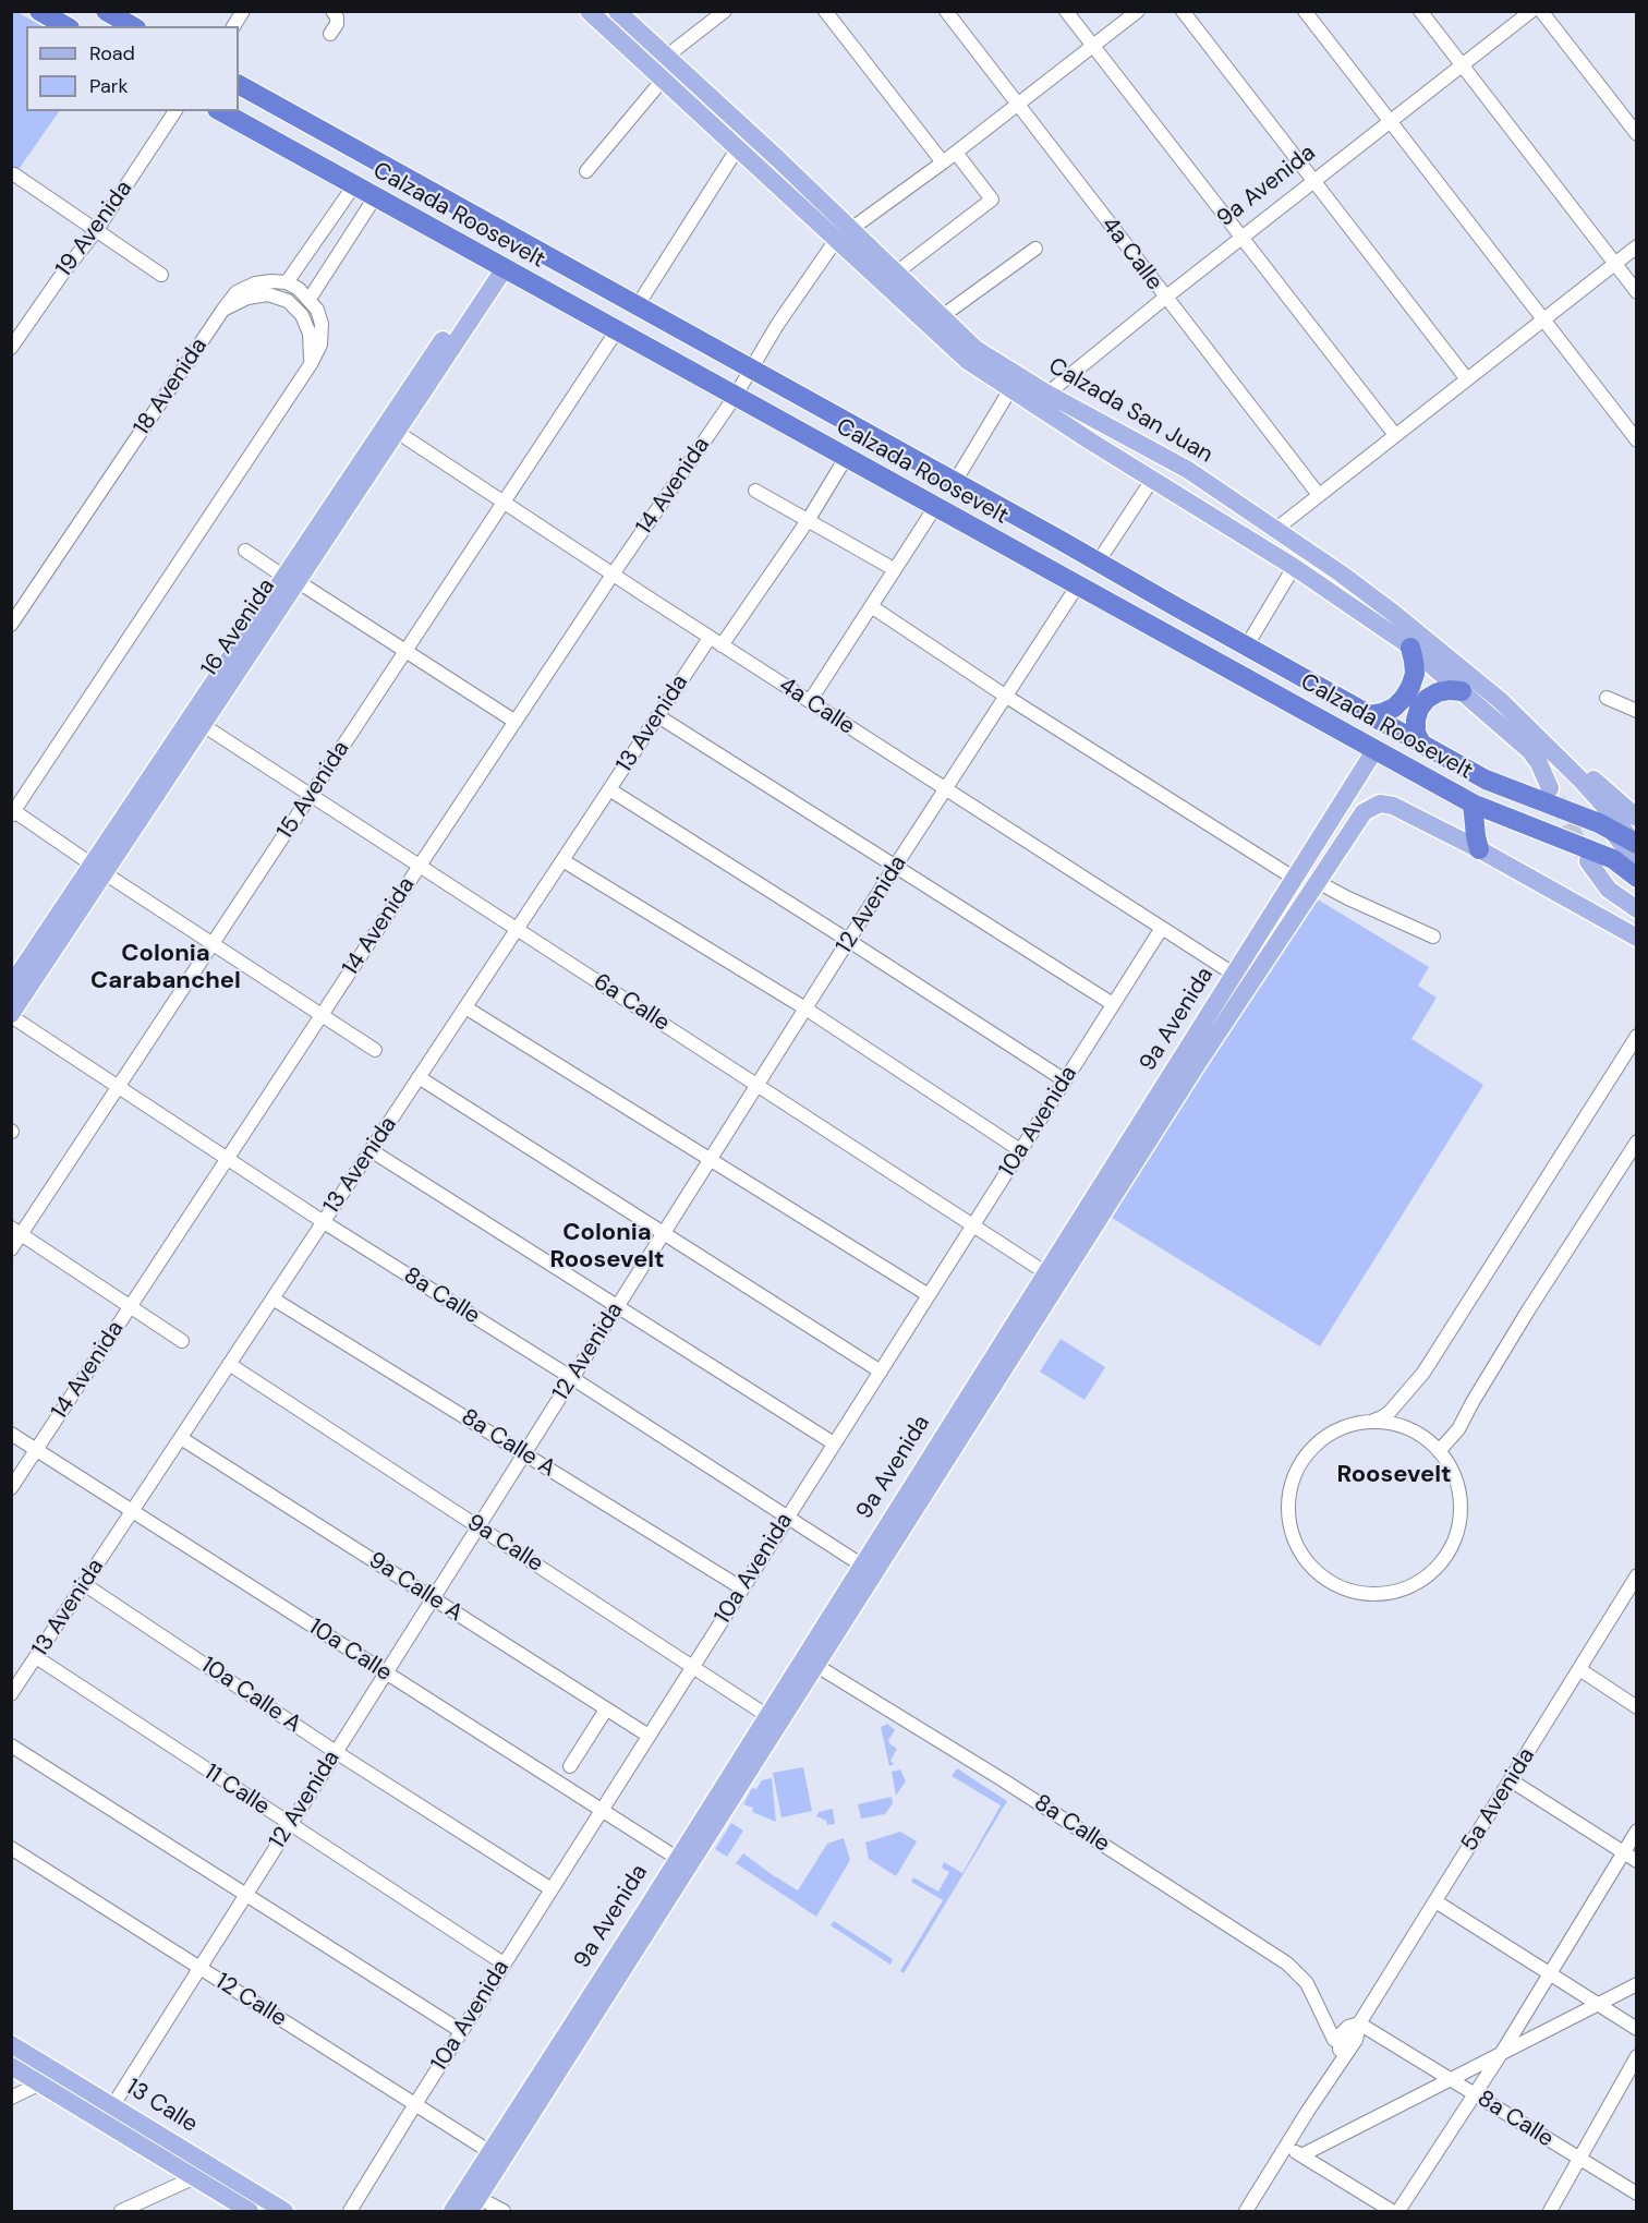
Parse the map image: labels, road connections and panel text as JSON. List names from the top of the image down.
{
  "streets": {
    "highway": ["Calzada Roosevelt"],
    "main road": [
      "9a Avenida",
      "Calzada San Juan",
      "16 Avenida",
      "13 Calle"
    ],
    "street": [
      "19 Avenida",
      "4a Calle",
      "18 Avenida",
      "14 Avenida",
      "13 Avenida",
      "15 Avenida",
      "12 Avenida",
      "6a Calle",
      "10a Avenida",
      "8a Calle",
      "8a Calle A",
      "9a Calle",
      "9a Calle A",
      "10a Calle",
      "10a Calle A",
      "11 Calle",
      "5a Avenida",
      "12 Calle"
    ]
  },
  "crossings": [
    ["9a Avenida", "Calzada Roosevelt"],
    ["9a Avenida", "4a Calle"],
    ["9a Avenida", "Calzada San Juan"],
    ["9a Avenida", "6a Calle"],
    ["9a Avenida", "8a Calle"],
    ["9a Avenida", "9a Calle"],
    ["9a Avenida", "10a Calle"],
    ["9a Avenida", "12 Calle"],
    ["Calzada Roosevelt", "Calzada San Juan"],
    ["Calzada Roosevelt", "14 Avenida"],
    ["Calzada Roosevelt", "16 Avenida"],
    ["Calzada Roosevelt", "15 Avenida"],
    ["Calzada Roosevelt", "12 Avenida"],
    ["4a Calle", "14 Avenida"],
    ["4a Calle", "16 Avenida"],
    ["4a Calle", "13 Avenida"],
    ["4a Calle", "15 Avenida"],
    ["4a Calle", "12 Avenida"],
    ["4a Calle", "10a Avenida"],
    ["14 Avenida", "6a Calle"],
    ["14 Avenida", "8a Calle"],
    ["14 Avenida", "10a Calle"],
    ["16 Avenida", "6a Calle"],
    ["16 Avenida", "8a Calle"],
    ["13 Avenida", "6a Calle"],
    ["13 Avenida", "8a Calle"],
    ["13 Avenida", "8a Calle A"],
    ["13 Avenida", "9a Calle"],
    ["13 Avenida", "9a Calle A"],
    ["13 Avenida", "10a Calle"],
    ["13 Avenida", "10a Calle A"],
    ["13 Avenida", "11 Calle"],
    ["15 Avenida", "6a Calle"],
    ["15 Avenida", "8a Calle"],
    ["12 Avenida", "6a Calle"],
    ["12 Avenida", "8a Calle"],
    ["12 Avenida", "8a Calle A"],
    ["12 Avenida", "9a Calle"],
    ["12 Avenida", "9a Calle A"],
    ["12 Avenida", "10a Calle"],
    ["12 Avenida", "10a Calle A"],
    ["12 Avenida", "11 Calle"],
    ["12 Avenida", "12 Calle"],
    ["12 Avenida", "13 Calle"],
    ["6a Calle", "10a Avenida"],
    ["10a Avenida", "8a Calle"],
    ["10a Avenida", "8a Calle A"],
    ["10a Avenida", "9a Calle"],
    ["10a Avenida", "9a Calle A"],
    ["10a Avenida", "10a Calle"],
    ["10a Avenida", "10a Calle A"],
    ["10a Avenida", "11 Calle"],
    ["10a Avenida", "12 Calle"],
    ["8a Calle", "5a Avenida"]
  ],
  "districts": ["Colonia Carabanchel", "Colonia Roosevelt", "Roosevelt"],
  "legend": ["Road", "Park"]
}
